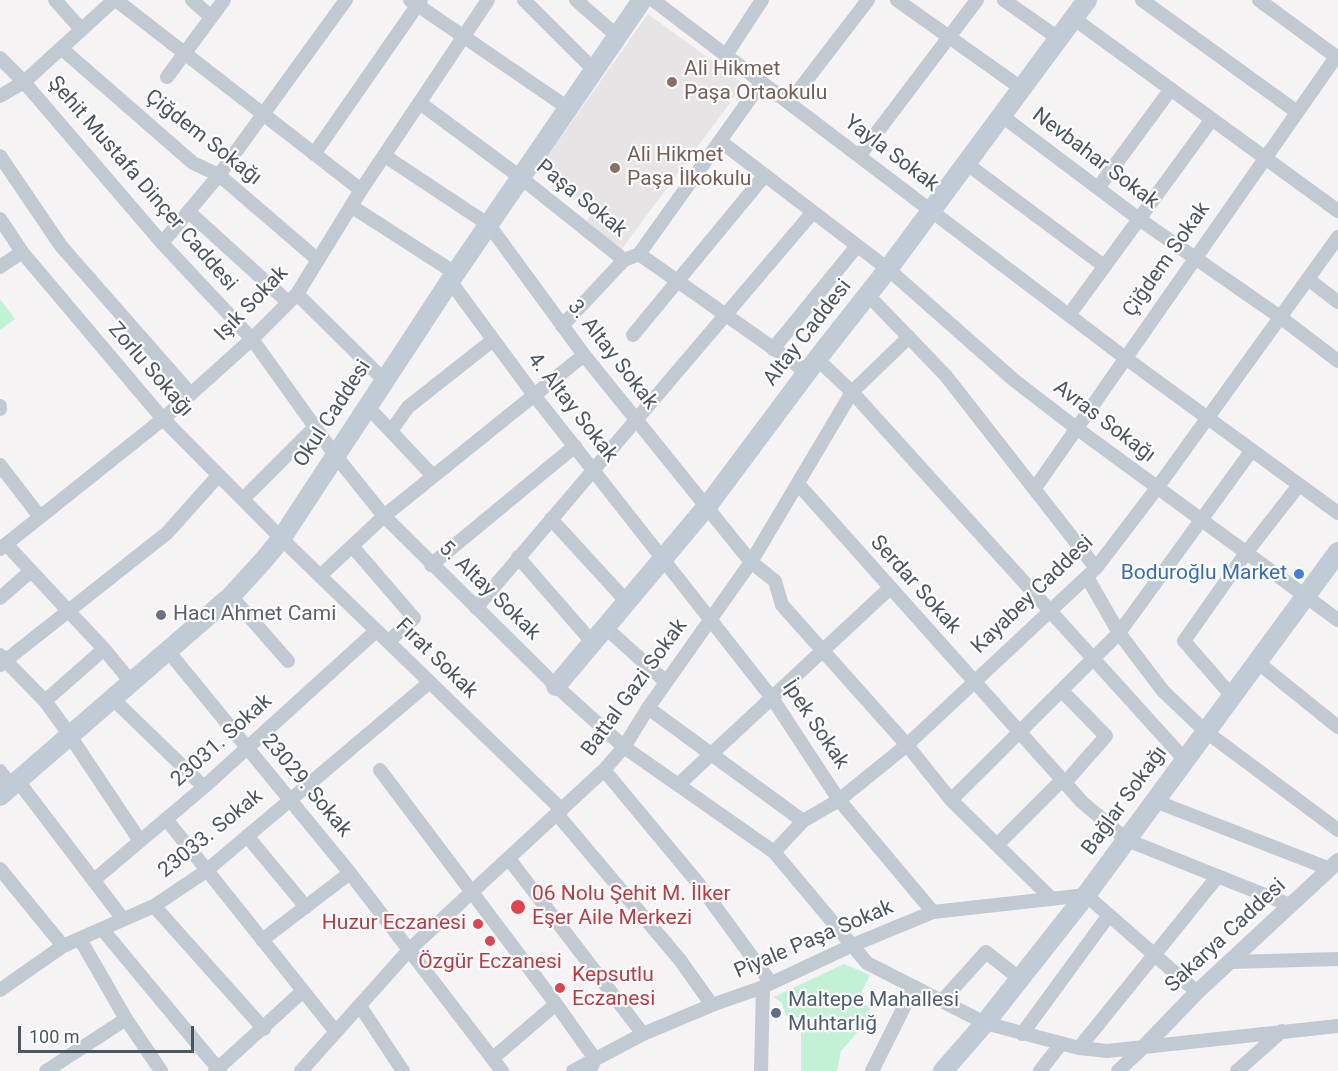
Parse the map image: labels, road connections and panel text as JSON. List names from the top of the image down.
{
  "streets": {
    "main road": ["Altay Caddesi", "Okul Caddesi", "Bağlar Sokağı"],
    "street": [
      "Çiğdem Sokağı",
      "Yayla Sokak",
      "Nevbahar Sokak",
      "Şehit Mustafa Dinçer Caddesi",
      "Paşa Sokak",
      "Çiğdem Sokak",
      "Işık Sokak",
      "3. Altay Sokak",
      "Zorlu Sokağı",
      "4. Altay Sokak",
      "Avras Sokağı",
      "Serdar Sokak",
      "5. Altay Sokak",
      "Kayabey Caddesi",
      "Fırat Sokak",
      "Battal Gazi Sokak",
      "İpek Sokak",
      "23031. Sokak",
      "23029. Sokak",
      "23033. Sokak",
      "Sakarya Caddesi",
      "Piyale Paşa Sokak"
    ]
  },
  "crossings": [
    ["Çiğdem Sokağı", "Işık Sokak"],
    ["Yayla Sokak", "Çiğdem Sokak"],
    ["Yayla Sokak", "Altay Caddesi"],
    ["Yayla Sokak", "Kayabey Caddesi"],
    ["Nevbahar Sokak", "Çiğdem Sokak"],
    ["Nevbahar Sokak", "Altay Caddesi"],
    ["Nevbahar Sokak", "Kayabey Caddesi"],
    ["Şehit Mustafa Dinçer Caddesi", "Işık Sokak"],
    ["Şehit Mustafa Dinçer Caddesi", "Okul Caddesi"],
    ["Şehit Mustafa Dinçer Caddesi", "5. Altay Sokak"],
    ["Paşa Sokak", "Işık Sokak"],
    ["Paşa Sokak", "Altay Caddesi"],
    ["Paşa Sokak", "Okul Caddesi"],
    ["Paşa Sokak", "Kayabey Caddesi"],
    ["Paşa Sokak", "Battal Gazi Sokak"],
    ["Paşa Sokak", "Bağlar Sokağı"],
    ["Çiğdem Sokak", "Avras Sokağı"],
    ["Işık Sokak", "Zorlu Sokağı"],
    ["Altay Caddesi", "3. Altay Sokak"],
    ["Altay Caddesi", "4. Altay Sokak"],
    ["Altay Caddesi", "Avras Sokağı"],
    ["Altay Caddesi", "5. Altay Sokak"],
    ["Altay Caddesi", "İpek Sokak"],
    ["3. Altay Sokak", "Okul Caddesi"],
    ["3. Altay Sokak", "Kayabey Caddesi"],
    ["3. Altay Sokak", "Battal Gazi Sokak"],
    ["3. Altay Sokak", "Piyale Paşa Sokak"],
    ["Zorlu Sokağı", "Okul Caddesi"],
    ["Zorlu Sokağı", "Fırat Sokak"],
    ["4. Altay Sokak", "Okul Caddesi"],
    ["4. Altay Sokak", "İpek Sokak"],
    ["Okul Caddesi", "5. Altay Sokak"],
    ["Okul Caddesi", "Fırat Sokak"],
    ["Okul Caddesi", "23029. Sokak"],
    ["Avras Sokağı", "Kayabey Caddesi"],
    ["Avras Sokağı", "Bağlar Sokağı"],
    ["Serdar Sokak", "Kayabey Caddesi"],
    ["Serdar Sokak", "Battal Gazi Sokak"],
    ["Serdar Sokak", "Bağlar Sokağı"],
    ["5. Altay Sokak", "Kayabey Caddesi"],
    ["5. Altay Sokak", "Battal Gazi Sokak"],
    ["5. Altay Sokak", "Bağlar Sokağı"],
    ["5. Altay Sokak", "Sakarya Caddesi"],
    ["5. Altay Sokak", "Piyale Paşa Sokak"],
    ["Kayabey Caddesi", "İpek Sokak"],
    ["Fırat Sokak", "Battal Gazi Sokak"],
    ["Fırat Sokak", "23031. Sokak"],
    ["Fırat Sokak", "23033. Sokak"],
    ["Fırat Sokak", "Piyale Paşa Sokak"],
    ["Battal Gazi Sokak", "İpek Sokak"],
    ["Battal Gazi Sokak", "23029. Sokak"],
    ["İpek Sokak", "Piyale Paşa Sokak"],
    ["23031. Sokak", "23029. Sokak"],
    ["23029. Sokak", "23033. Sokak"],
    ["Bağlar Sokağı", "Piyale Paşa Sokak"]
  ],
  "places": [
    "Ali Hikmet Paşa Ortaokulu",
    "Ali Hikmet Paşa İlkokulu",
    "Boduroğlu Market",
    "Hacı Ahmet Cami",
    "06 Nolu Şehit M. İlker Eşer Aile Merkezi",
    "Huzur Eczanesi",
    "Özgür Eczanesi",
    "Kepsutlu Eczanesi",
    "Maltepe Mahallesi Muhtarlığ"
  ],
  "scale_bar": "100 m"
}
